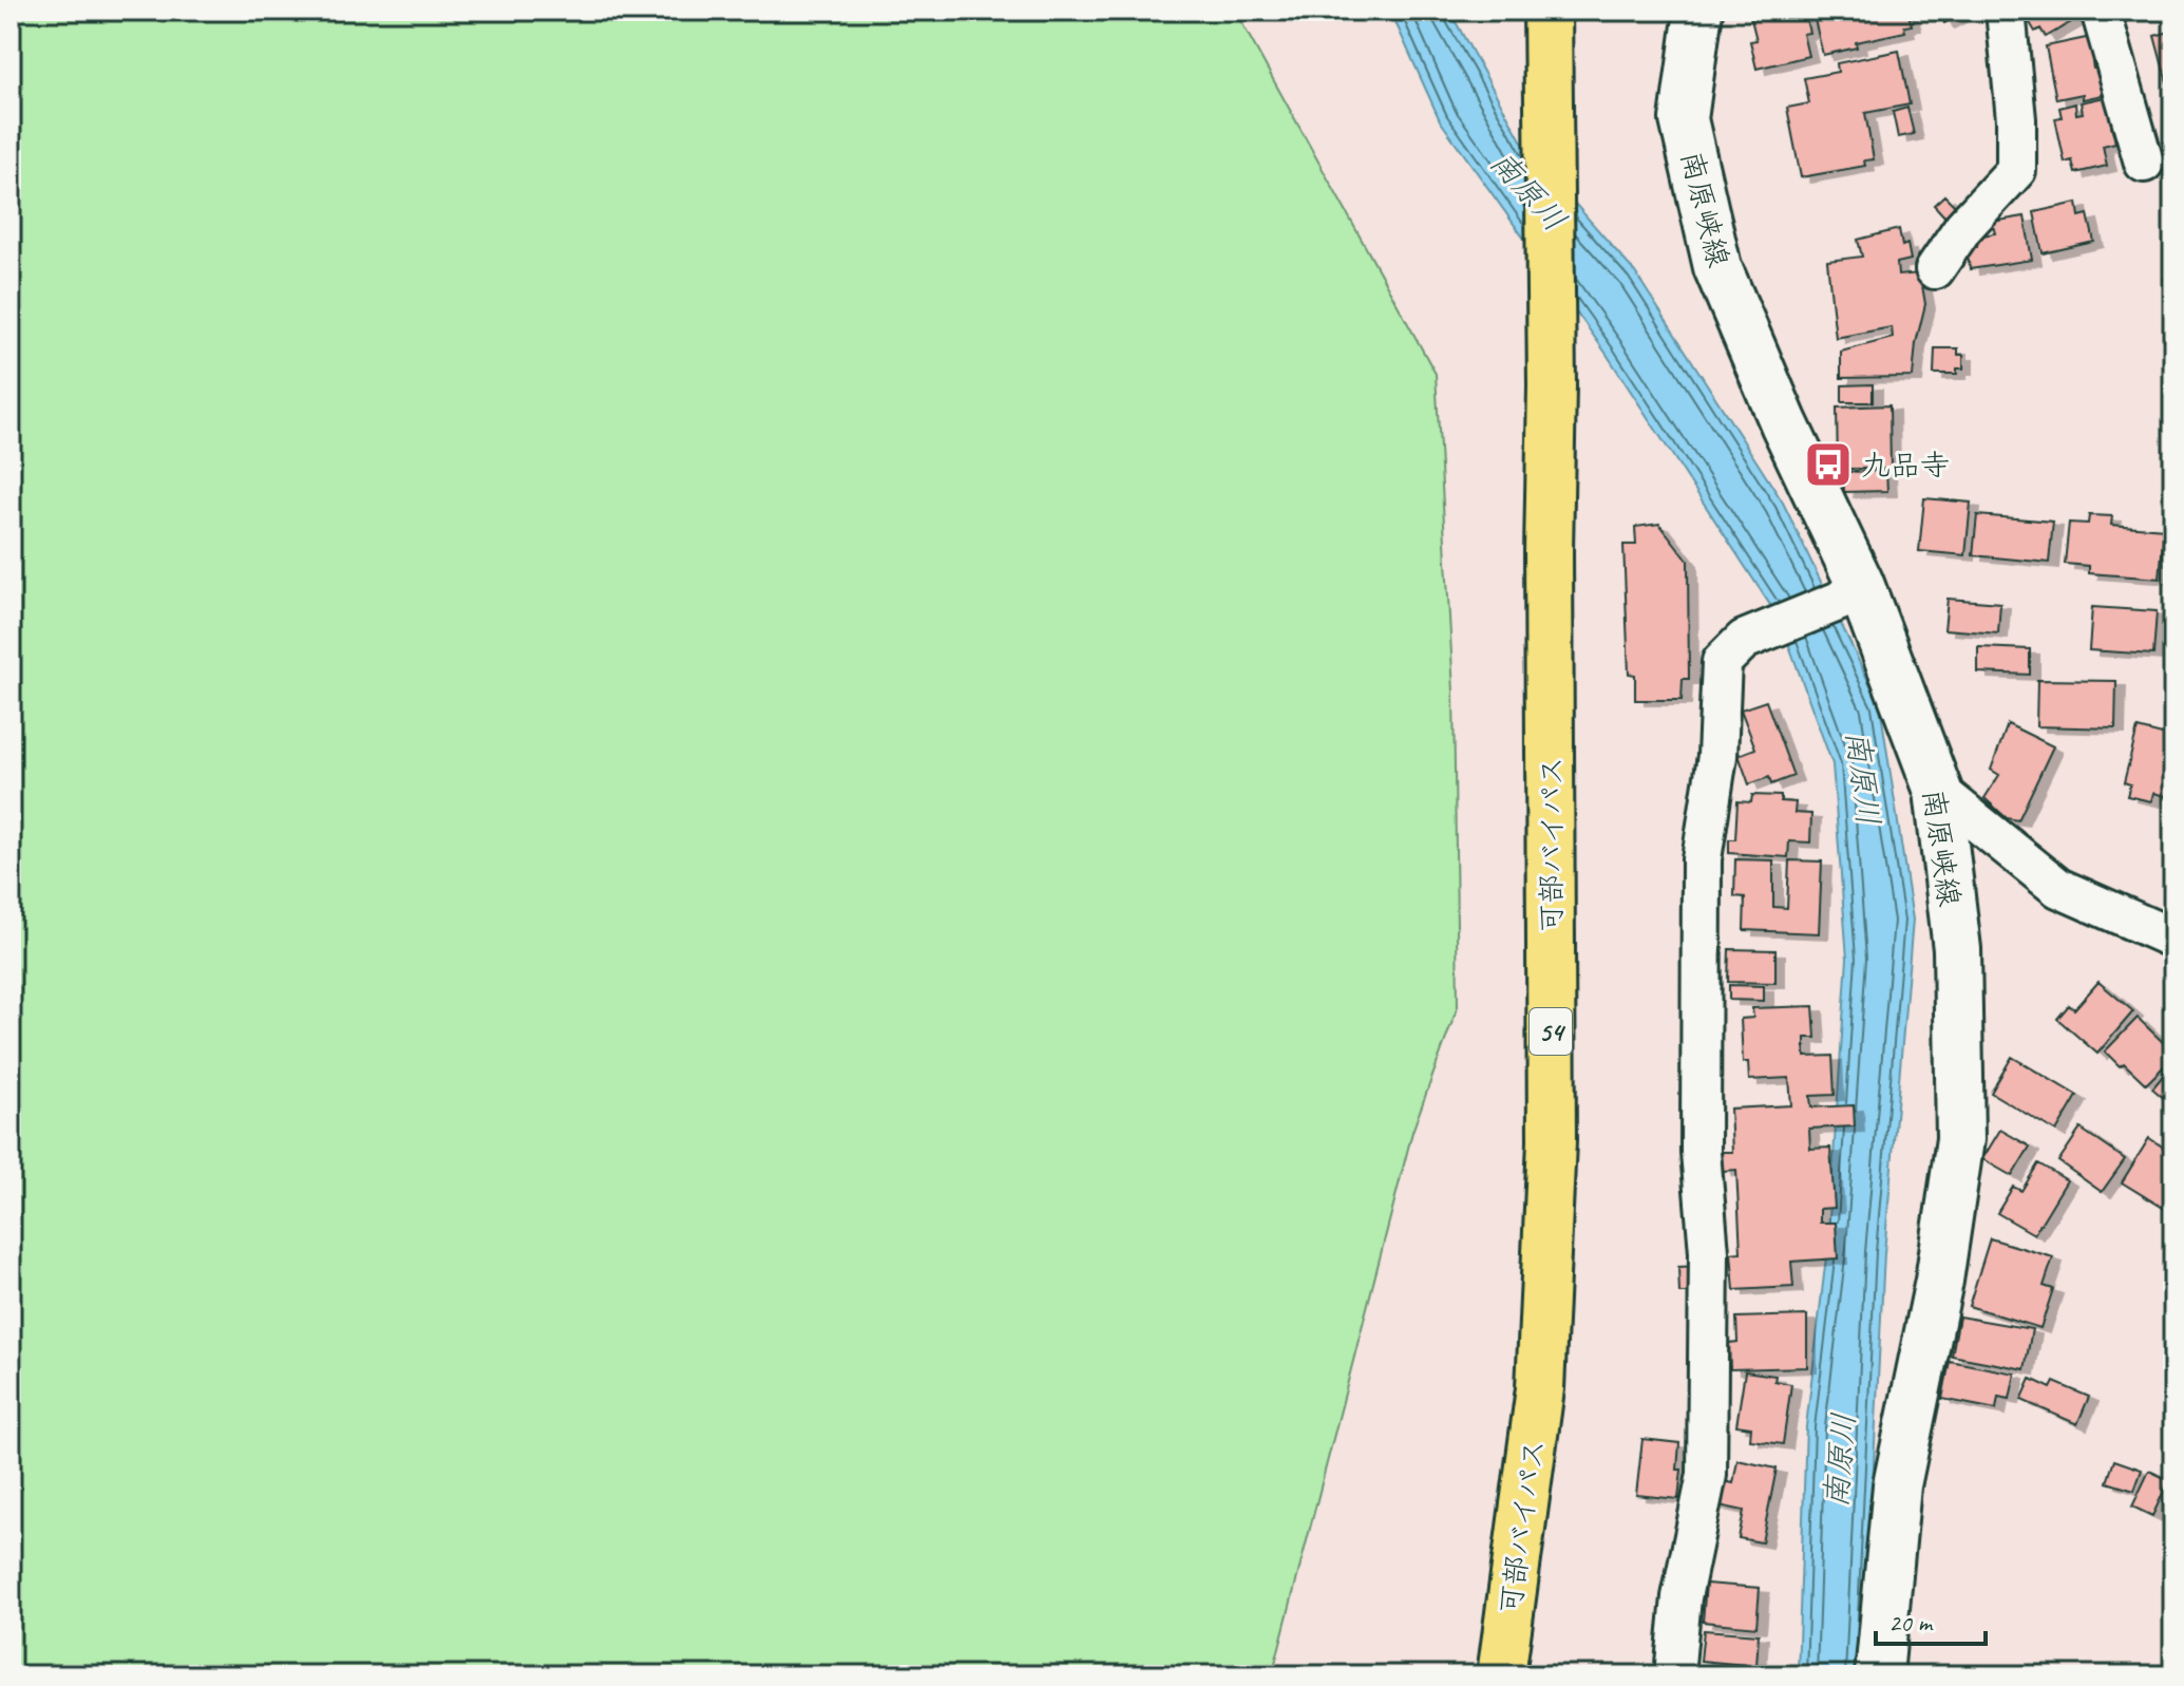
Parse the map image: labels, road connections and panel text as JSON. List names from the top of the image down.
{
  "streets": {
    "highway": ["可部バイパス", "54"],
    "main road": ["南原峡線"]
  },
  "water": ["南原川"],
  "places": {
    "bus stop": ["九品寺"]
  },
  "scale_bar": "20 m"
}
